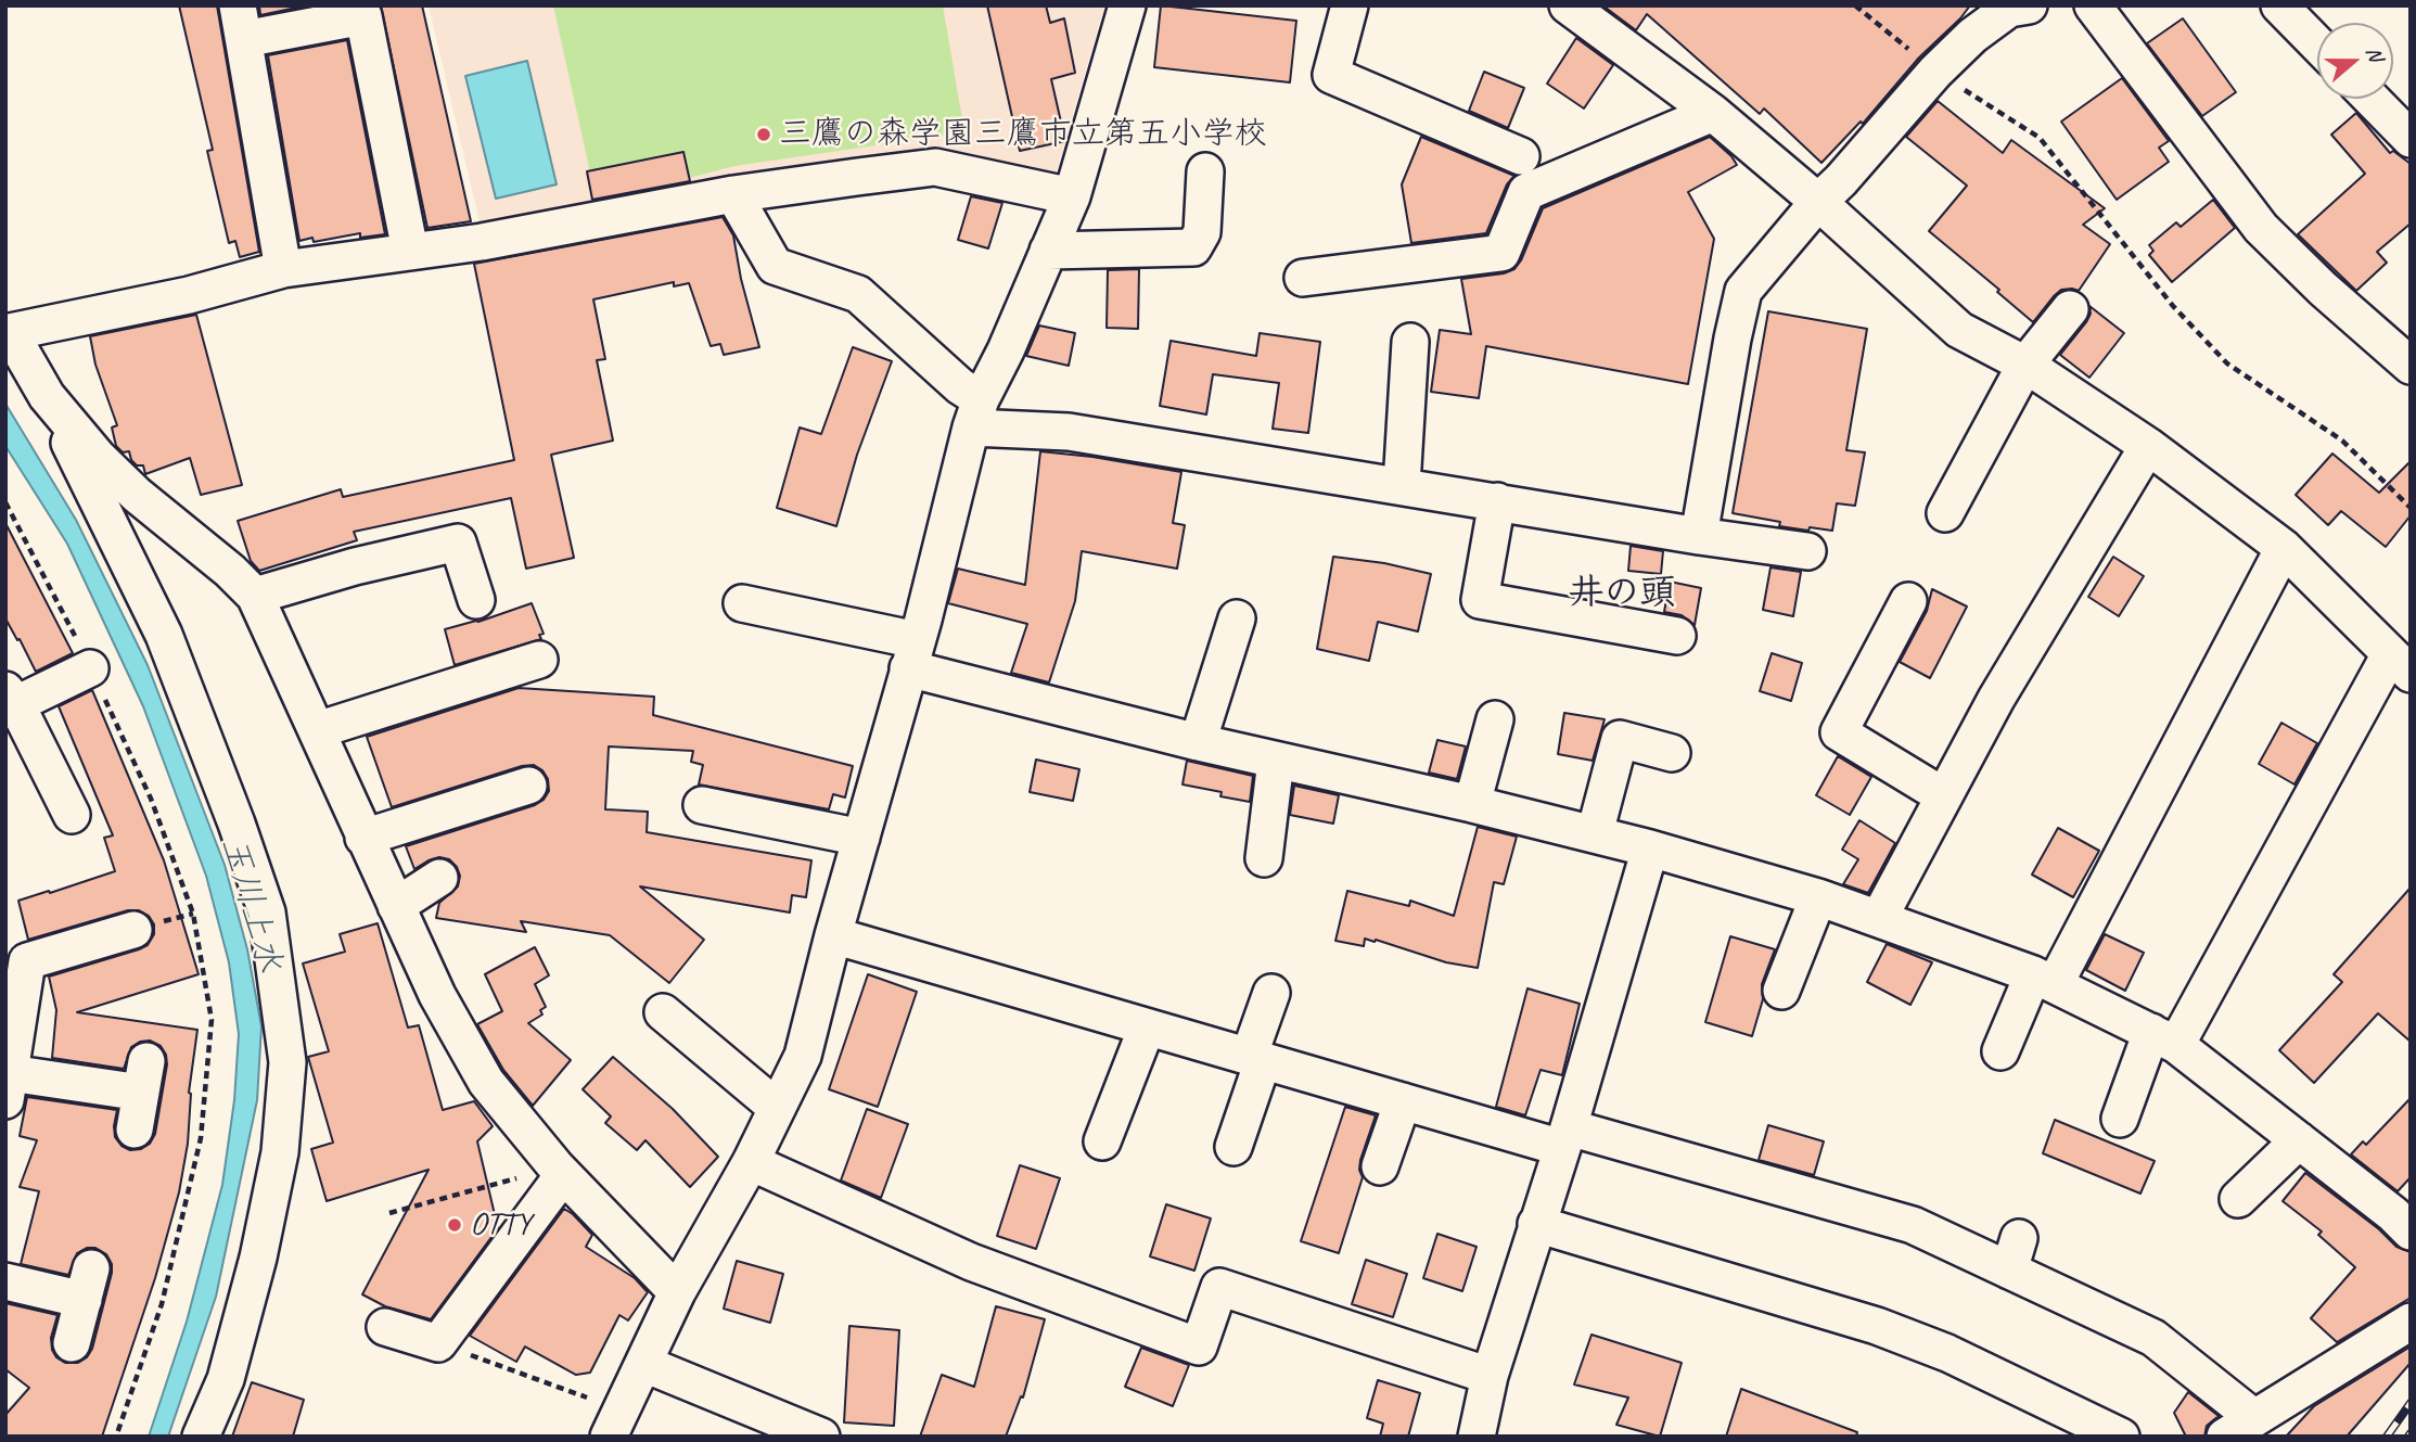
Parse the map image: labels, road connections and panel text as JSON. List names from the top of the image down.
{
  "districts": ["井の頭"],
  "water": ["玉川上水"],
  "places": ["三鷹の森学園三鷹市立第五小学校", "OTTY"],
  "north": "right"
}
